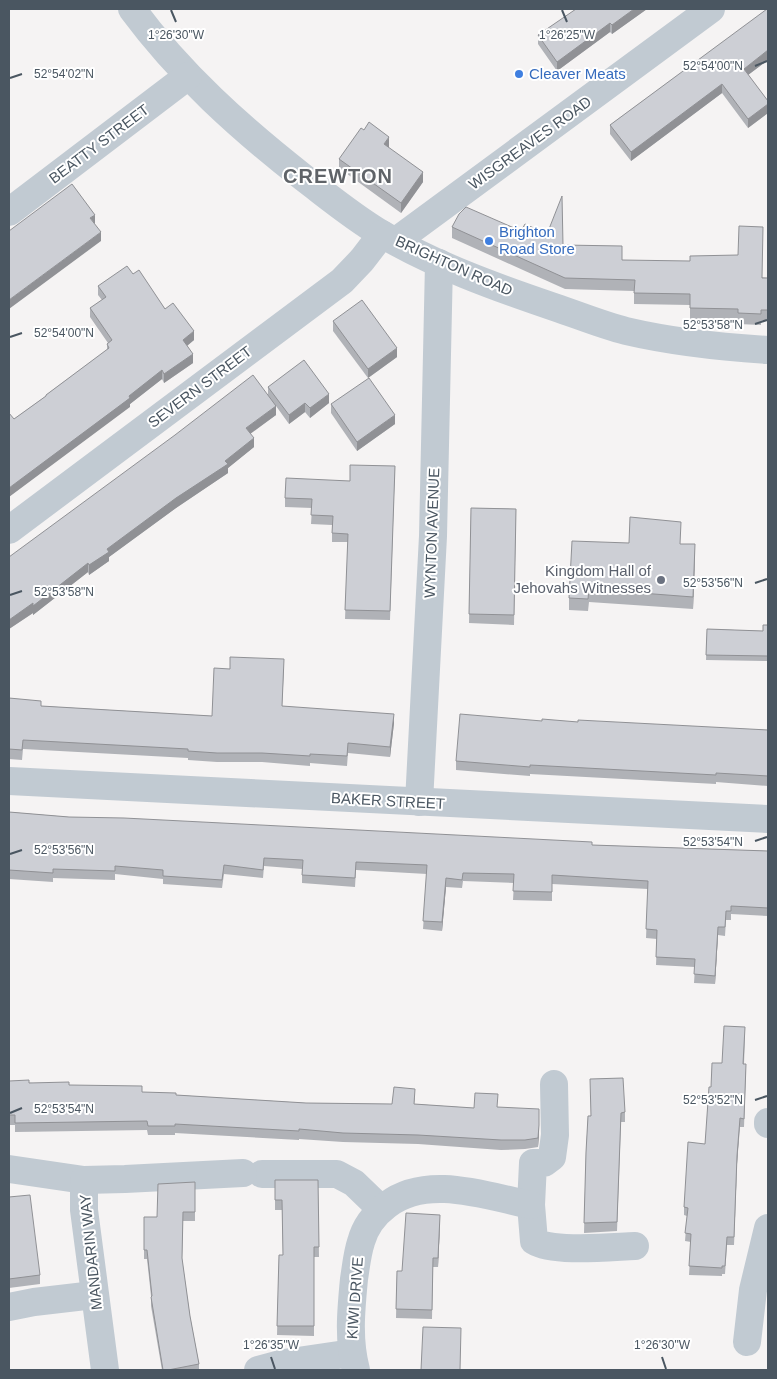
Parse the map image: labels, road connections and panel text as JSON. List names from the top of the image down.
{
  "streets": {
    "street": [
      "WISGREAVES ROAD",
      "BEATTY STREET",
      "BRIGHTON ROAD",
      "SEVERN STREET",
      "WYNTON AVENUE",
      "BAKER STREET",
      "MANDARIN WAY",
      "KIWI DRIVE"
    ]
  },
  "crossings": [
    ["WISGREAVES ROAD", "BRIGHTON ROAD"],
    ["WISGREAVES ROAD", "SEVERN STREET"],
    ["BEATTY STREET", "BRIGHTON ROAD"],
    ["BRIGHTON ROAD", "SEVERN STREET"],
    ["BRIGHTON ROAD", "WYNTON AVENUE"],
    ["WYNTON AVENUE", "BAKER STREET"]
  ],
  "districts": ["CREWTON"],
  "places": ["Cleaver Meats", "Brighton Road Store", "Kingdom Hall of Jehovahs Witnesses"],
  "coordinates": [
    "1°26'25\"W",
    "1°26'30\"W",
    "52°54'00\"N",
    "52°54'02\"N",
    "52°53'58\"N",
    "52°53'56\"N",
    "52°53'54\"N",
    "52°53'52\"N",
    "1°26'35\"W"
  ]
}
